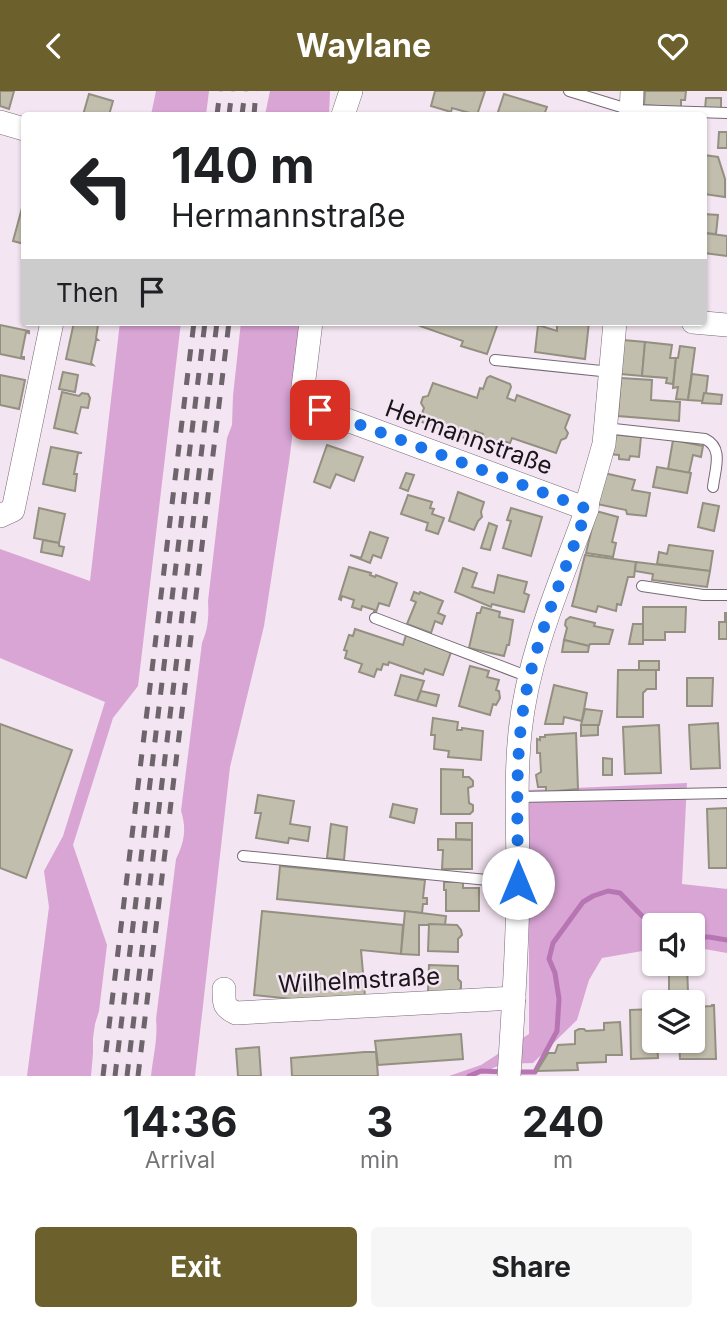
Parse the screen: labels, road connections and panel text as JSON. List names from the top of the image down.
{
  "streets": {
    "street": ["Hermannstraße", "Wilhelmstraße"]
  },
  "page": {
    "header": "Waylane",
    "turn": ["140 m", "Hermannstraße"],
    "then": "Then",
    "eta": [
      "14:36",
      "Arrival",
      "3",
      "min",
      "240",
      "m"
    ],
    "buttons": ["Exit", "Share"]
  }
}
